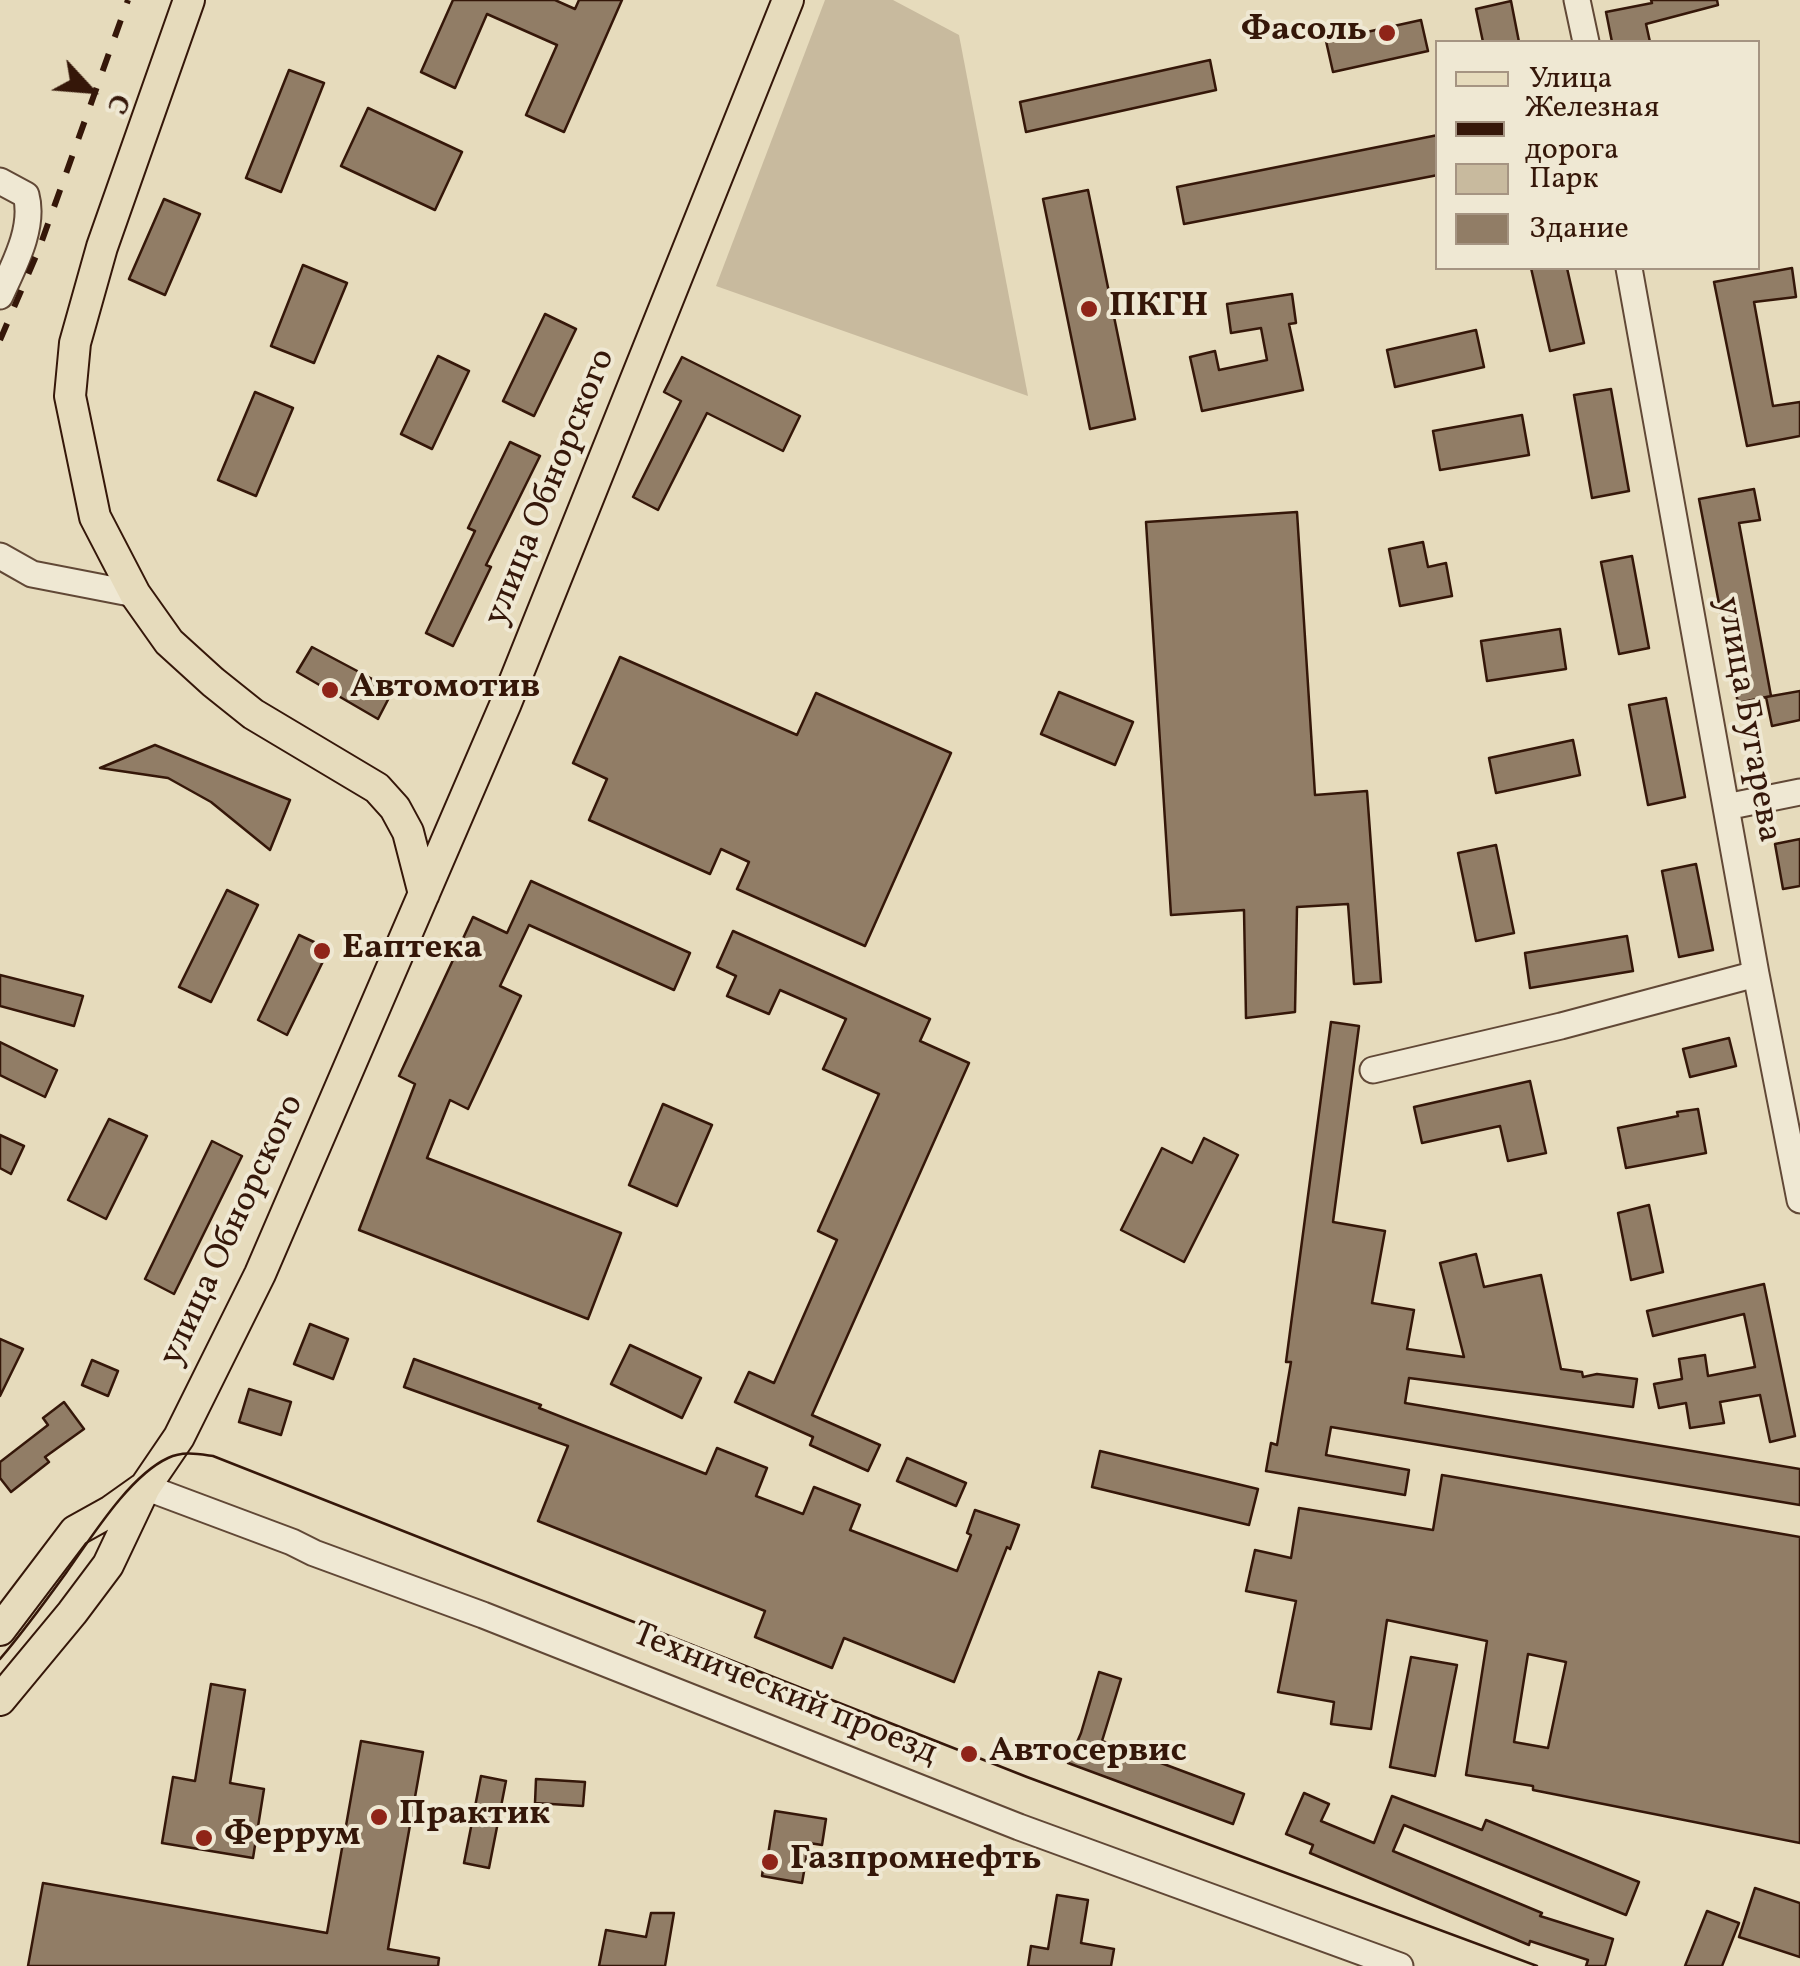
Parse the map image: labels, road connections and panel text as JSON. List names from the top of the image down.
{
  "streets": {
    "main road": ["улица Обнорского"],
    "street": ["улица Бугарева", "Технический проезд"]
  },
  "crossings": [
    ["улица Обнорского", "Технический проезд"]
  ],
  "places": [
    "Фасоль",
    "ПКГН",
    "Автомотив",
    "Еаптека",
    "Автосервис",
    "Практик",
    "Феррум",
    "Газпромнефть"
  ],
  "legend": [
    "Улица",
    "Железная дорога",
    "Парк",
    "Здание"
  ],
  "north": "bottom right"
}
